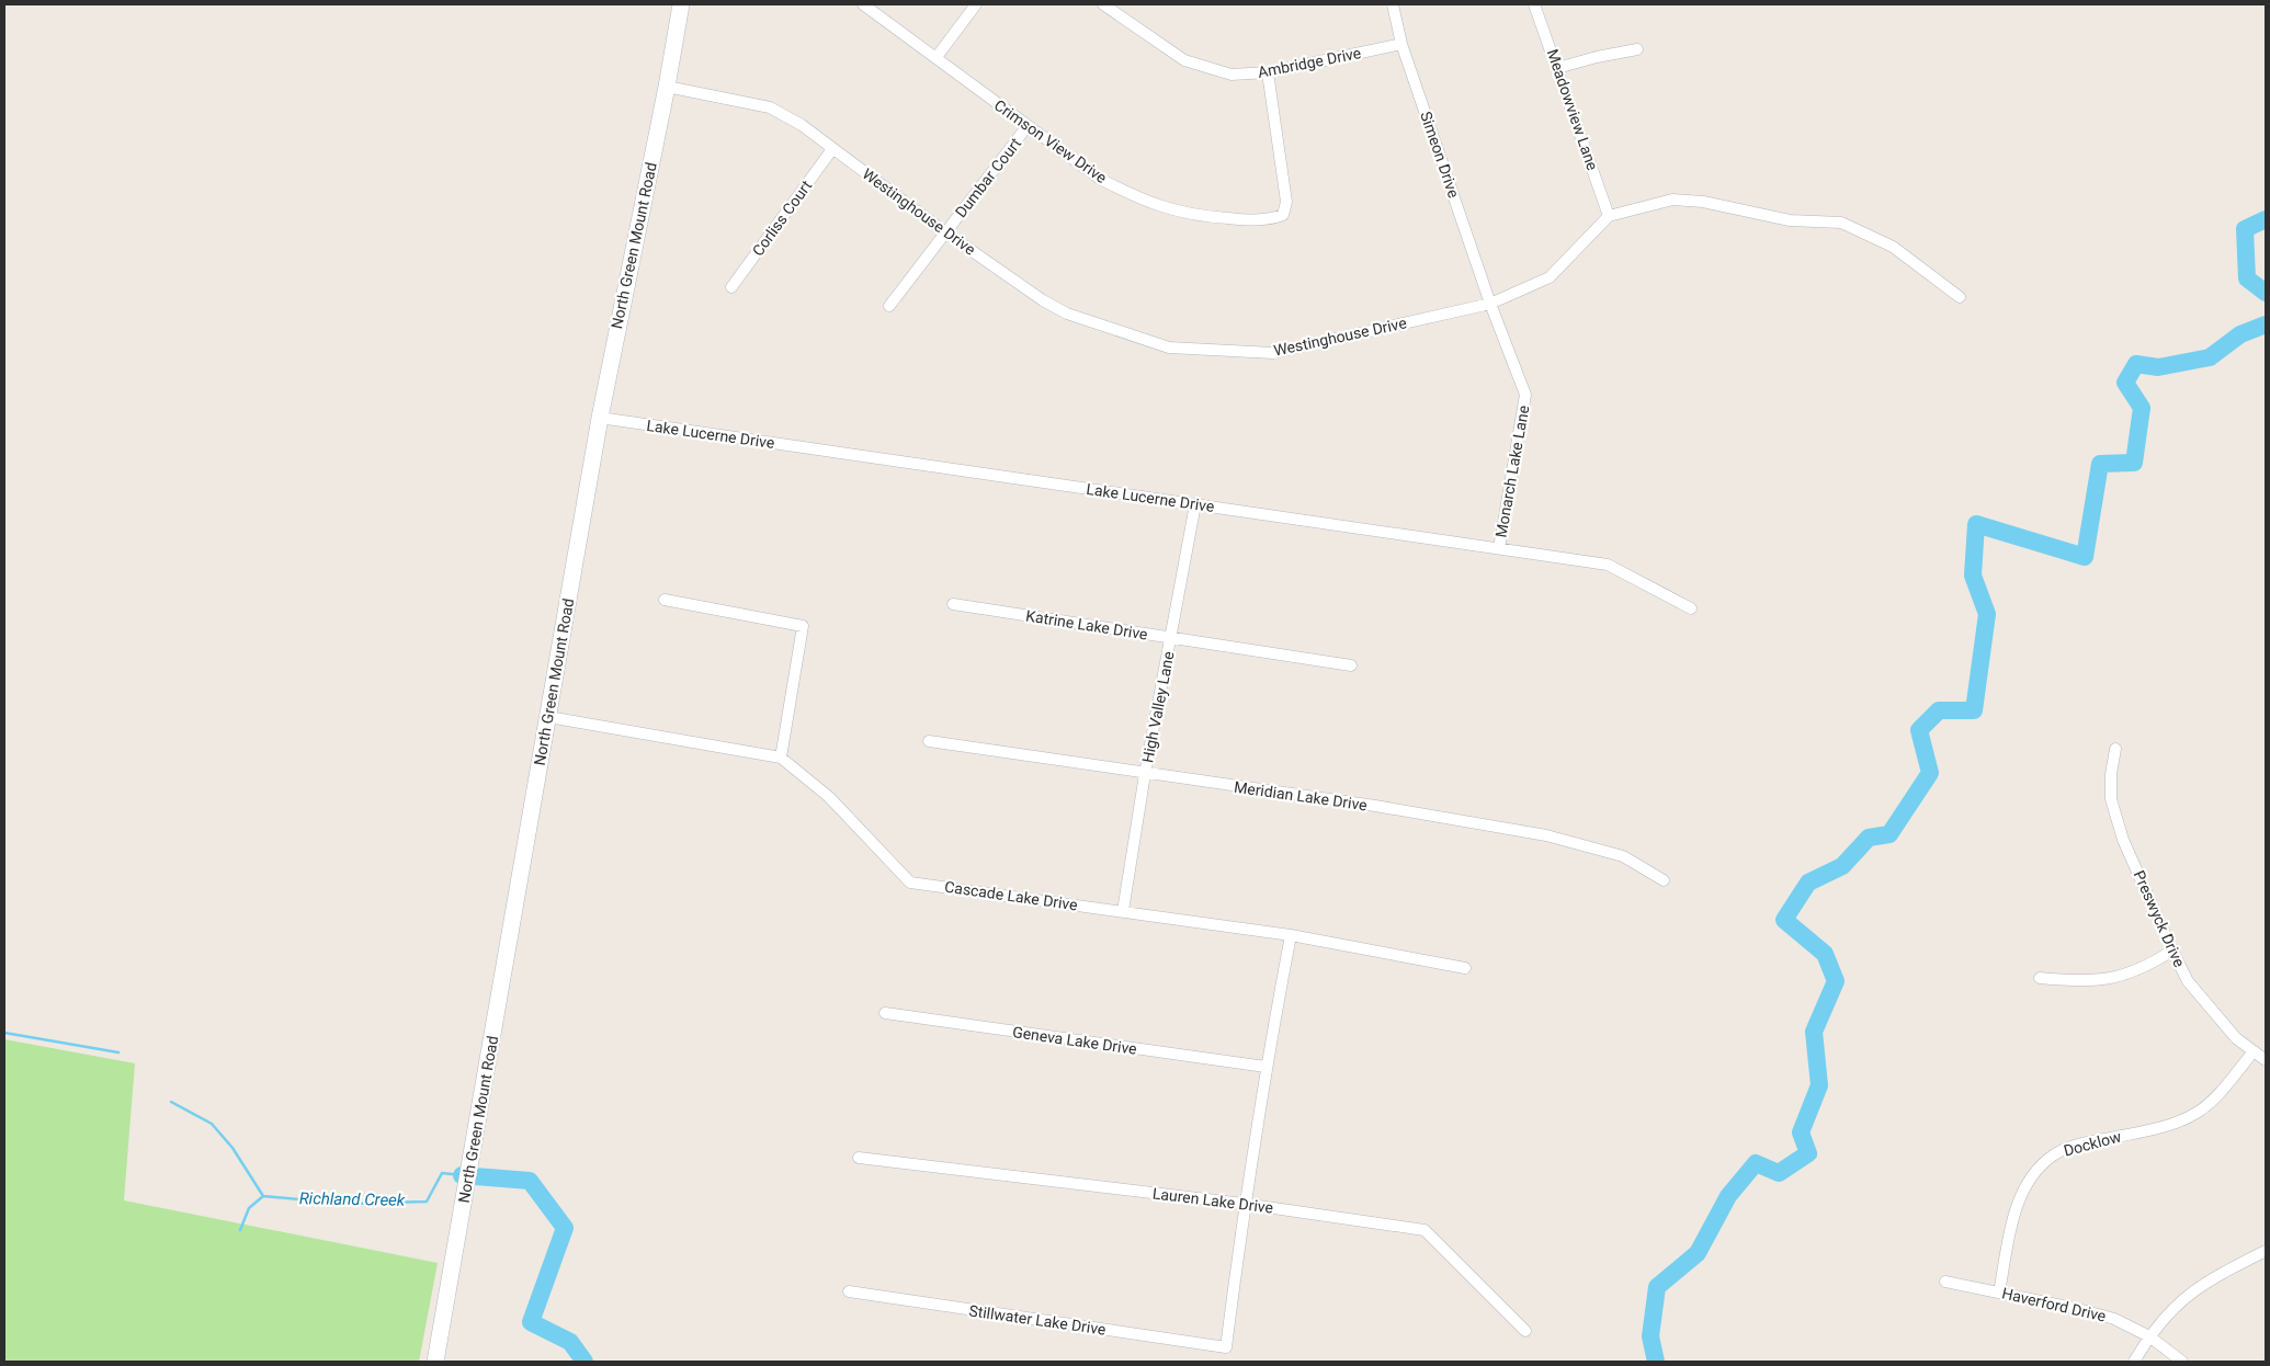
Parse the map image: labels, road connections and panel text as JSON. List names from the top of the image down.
{
  "streets": {
    "street": [
      "Ambridge Drive",
      "Meadowview Lane",
      "Crimson View Drive",
      "Simeon Drive",
      "Dumbar Court",
      "Westinghouse Drive",
      "Corliss Court",
      "North Green Mount Road",
      "Lake Lucerne Drive",
      "Monarch Lake Lane",
      "Katrine Lake Drive",
      "High Valley Lane",
      "Meridian Lake Drive",
      "Cascade Lake Drive",
      "Preswyck Drive",
      "Geneva Lake Drive",
      "Docklow",
      "Lauren Lake Drive",
      "Haverford Drive",
      "Stillwater Lake Drive"
    ]
  },
  "crossings": [
    ["Ambridge Drive", "Crimson View Drive"],
    ["Ambridge Drive", "Simeon Drive"],
    ["Meadowview Lane", "Westinghouse Drive"],
    ["Crimson View Drive", "Dumbar Court"],
    ["Simeon Drive", "Westinghouse Drive"],
    ["Simeon Drive", "Monarch Lake Lane"],
    ["Dumbar Court", "Westinghouse Drive"],
    ["Westinghouse Drive", "Corliss Court"],
    ["Westinghouse Drive", "North Green Mount Road"],
    ["Westinghouse Drive", "Monarch Lake Lane"],
    ["North Green Mount Road", "Lake Lucerne Drive"],
    ["North Green Mount Road", "Cascade Lake Drive"],
    ["Lake Lucerne Drive", "Monarch Lake Lane"],
    ["Lake Lucerne Drive", "High Valley Lane"],
    ["Katrine Lake Drive", "High Valley Lane"],
    ["High Valley Lane", "Meridian Lake Drive"],
    ["High Valley Lane", "Cascade Lake Drive"],
    ["Preswyck Drive", "Docklow"],
    ["Docklow", "Haverford Drive"],
    ["Lauren Lake Drive", "Stillwater Lake Drive"]
  ],
  "water": ["Richland Creek"]
}
